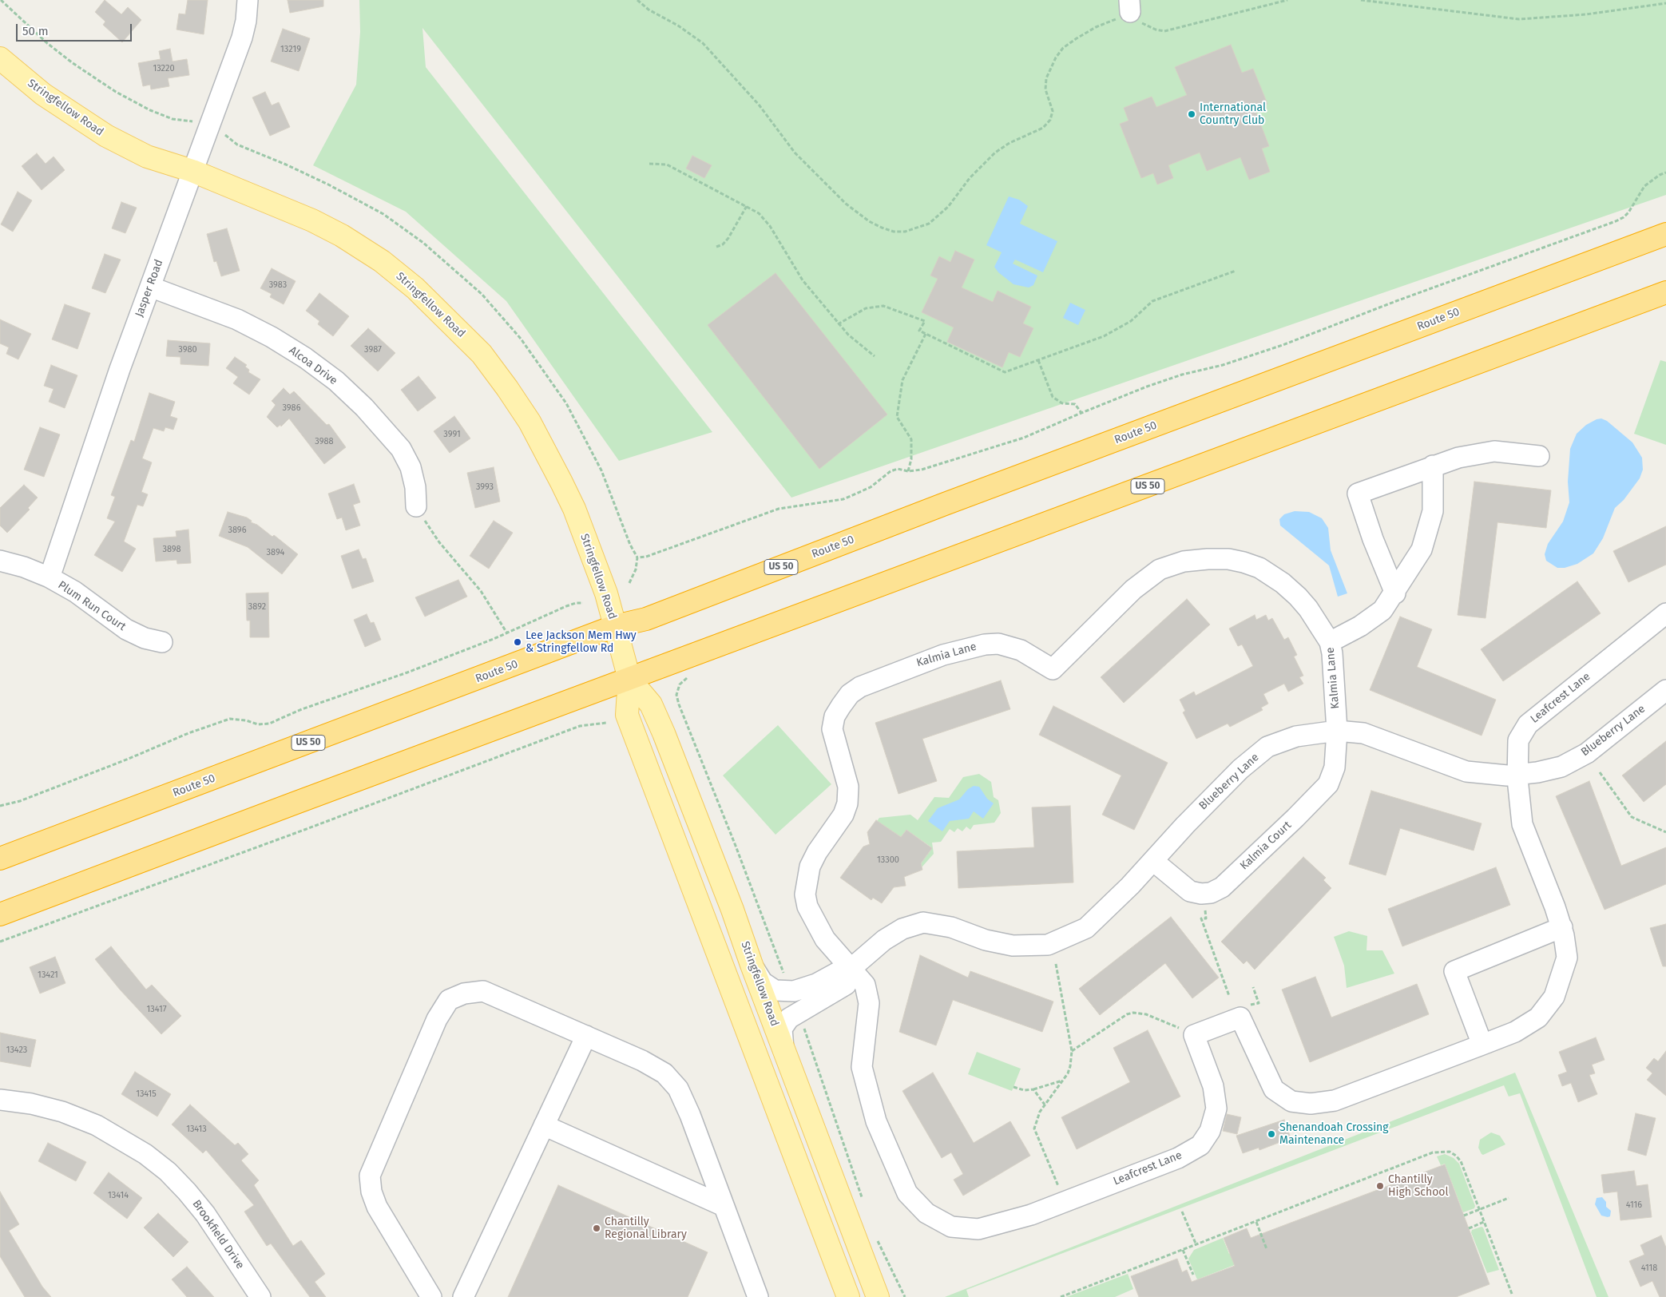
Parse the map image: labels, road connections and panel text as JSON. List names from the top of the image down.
{
  "streets": {
    "highway": ["Route 50", "US 50"],
    "main road": ["Stringfellow Road"],
    "street": [
      "Jasper Road",
      "Alcoa Drive",
      "Plum Run Court",
      "Kalmia Lane",
      "Leafcrest Lane",
      "Blueberry Lane",
      "Kalmia Court",
      "Brookfield Drive"
    ]
  },
  "crossings": [
    ["Stringfellow Road", "Jasper Road"],
    ["Stringfellow Road", "Route 50"],
    ["Stringfellow Road", "US 50"],
    ["Stringfellow Road", "Blueberry Lane"],
    ["Jasper Road", "Alcoa Drive"],
    ["Jasper Road", "Plum Run Court"],
    ["Kalmia Lane", "Leafcrest Lane"],
    ["Kalmia Lane", "Blueberry Lane"],
    ["Kalmia Lane", "Kalmia Court"],
    ["Leafcrest Lane", "Blueberry Lane"],
    ["Blueberry Lane", "Kalmia Court"]
  ],
  "places": [
    "International Country Club",
    "Lee Jackson Mem Hwy & Stringfellow Rd",
    "Shenandoah Crossing Maintenance",
    "Chantilly High School",
    "Chantilly Regional Library"
  ],
  "house_numbers": [
    "13219",
    "13220",
    "3983",
    "3980",
    "3987",
    "3986",
    "3991",
    "3988",
    "3993",
    "3896",
    "3898",
    "3894",
    "3892",
    "13300",
    "13421",
    "13417",
    "13423",
    "13415",
    "13413",
    "13414",
    "4116",
    "4118"
  ],
  "scale_bar": "50 m"
}
